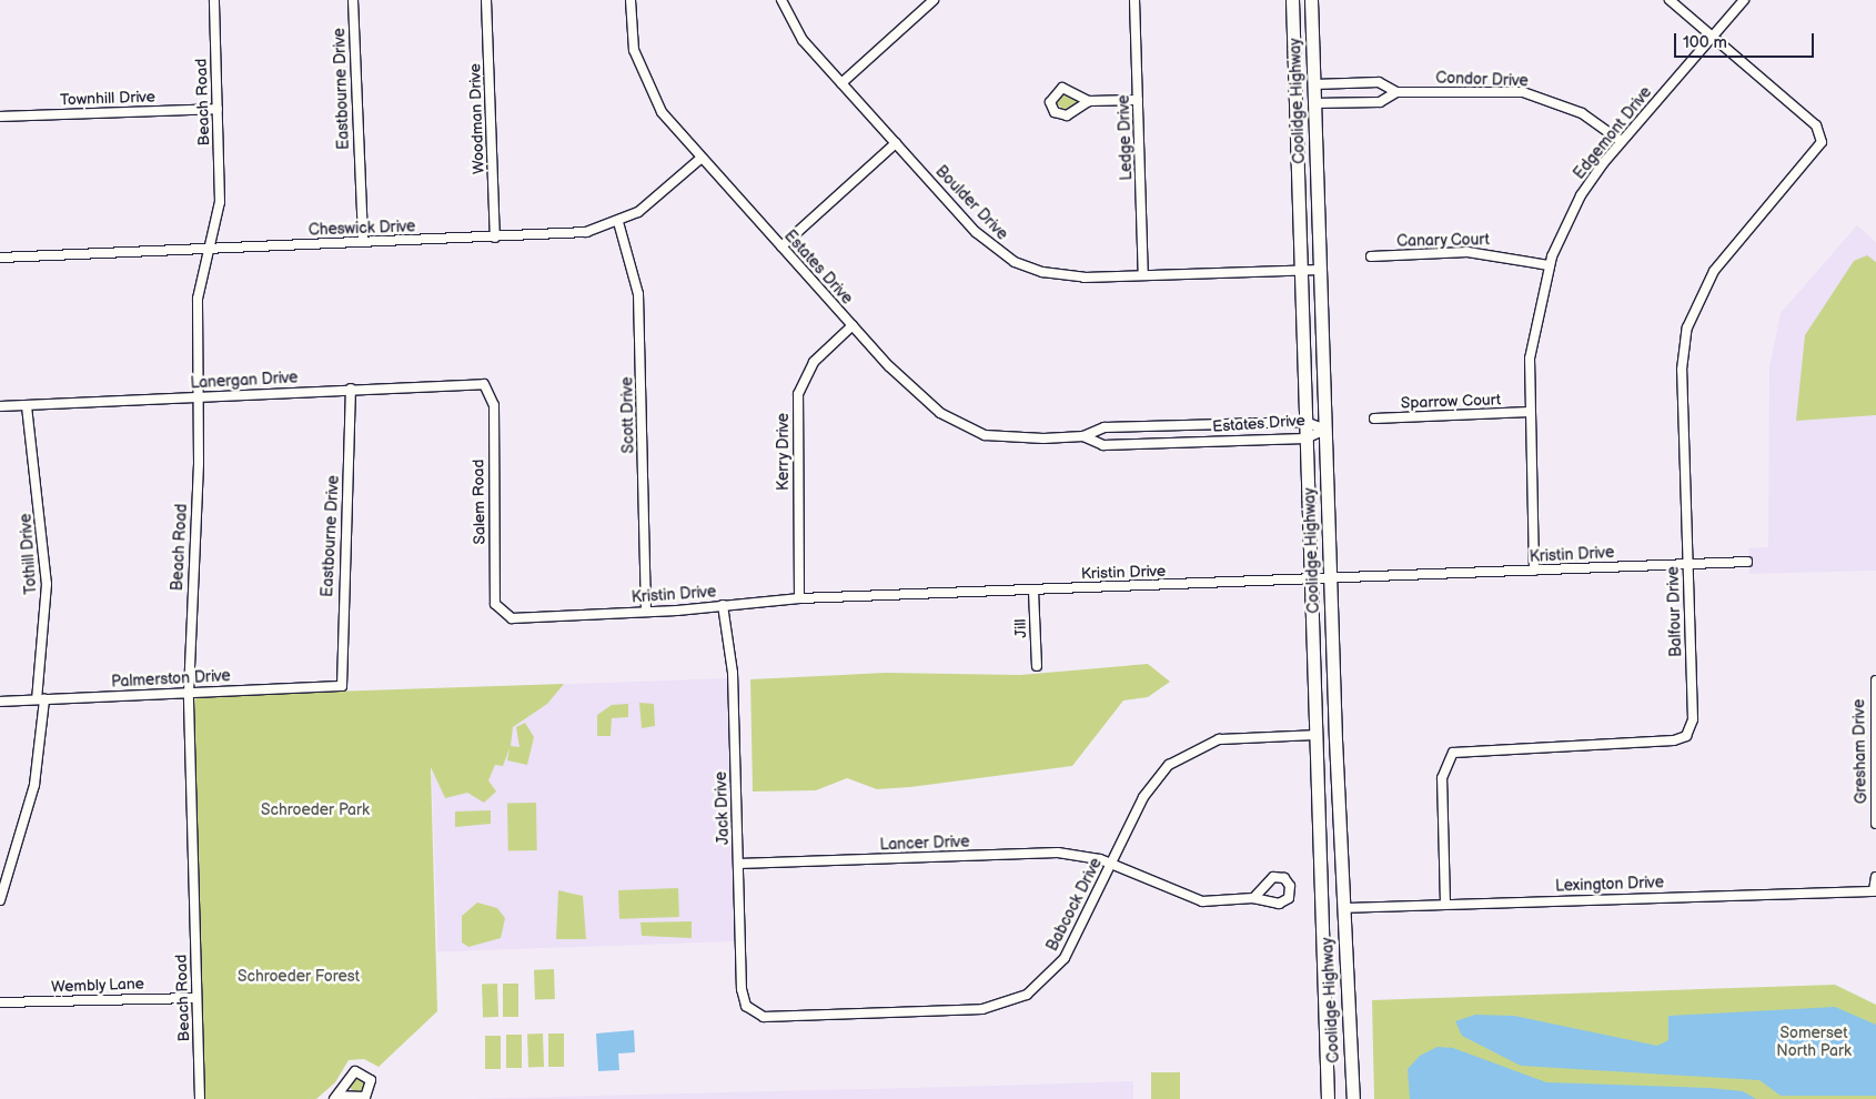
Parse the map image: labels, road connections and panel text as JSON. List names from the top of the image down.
{
  "streets": {
    "main road": ["Coolidge Highway"],
    "street": [
      "Condor Drive",
      "Eastbourne Drive",
      "Townhill Drive",
      "Beach Road",
      "Woodman Drive",
      "Edgemont Drive",
      "Ledge Drive",
      "Boulder Drive",
      "Cheswick Drive",
      "Canary Court",
      "Estates Drive",
      "Lanergan Drive",
      "Sparrow Court",
      "Scott Drive",
      "Kerry Drive",
      "Salem Road",
      "Tothill Drive",
      "Kristin Drive",
      "Balfour Drive",
      "Jill",
      "Palmerston Drive",
      "Gresham Drive",
      "Jack Drive",
      "Lancer Drive",
      "Lexington Drive",
      "Babcock Drive",
      "Wembly Lane"
    ]
  },
  "crossings": [
    ["Condor Drive", "Coolidge Highway"],
    ["Condor Drive", "Edgemont Drive"],
    ["Eastbourne Drive", "Cheswick Drive"],
    ["Eastbourne Drive", "Lanergan Drive"],
    ["Eastbourne Drive", "Palmerston Drive"],
    ["Townhill Drive", "Beach Road"],
    ["Coolidge Highway", "Boulder Drive"],
    ["Coolidge Highway", "Estates Drive"],
    ["Coolidge Highway", "Kristin Drive"],
    ["Coolidge Highway", "Lexington Drive"],
    ["Coolidge Highway", "Babcock Drive"],
    ["Beach Road", "Cheswick Drive"],
    ["Beach Road", "Lanergan Drive"],
    ["Beach Road", "Palmerston Drive"],
    ["Beach Road", "Wembly Lane"],
    ["Woodman Drive", "Cheswick Drive"],
    ["Edgemont Drive", "Canary Court"],
    ["Edgemont Drive", "Sparrow Court"],
    ["Edgemont Drive", "Kristin Drive"],
    ["Edgemont Drive", "Balfour Drive"],
    ["Ledge Drive", "Boulder Drive"],
    ["Cheswick Drive", "Estates Drive"],
    ["Cheswick Drive", "Scott Drive"],
    ["Estates Drive", "Kerry Drive"],
    ["Lanergan Drive", "Salem Road"],
    ["Lanergan Drive", "Tothill Drive"],
    ["Scott Drive", "Kristin Drive"],
    ["Kerry Drive", "Kristin Drive"],
    ["Salem Road", "Kristin Drive"],
    ["Tothill Drive", "Palmerston Drive"],
    ["Kristin Drive", "Balfour Drive"],
    ["Kristin Drive", "Jill"],
    ["Kristin Drive", "Jack Drive"],
    ["Balfour Drive", "Lexington Drive"],
    ["Jack Drive", "Lancer Drive"],
    ["Jack Drive", "Babcock Drive"],
    ["Lancer Drive", "Babcock Drive"]
  ],
  "parks": ["Schroeder Park", "Schroeder Forest", "Somerset North Park"],
  "scale_bar": "100 m"
}
